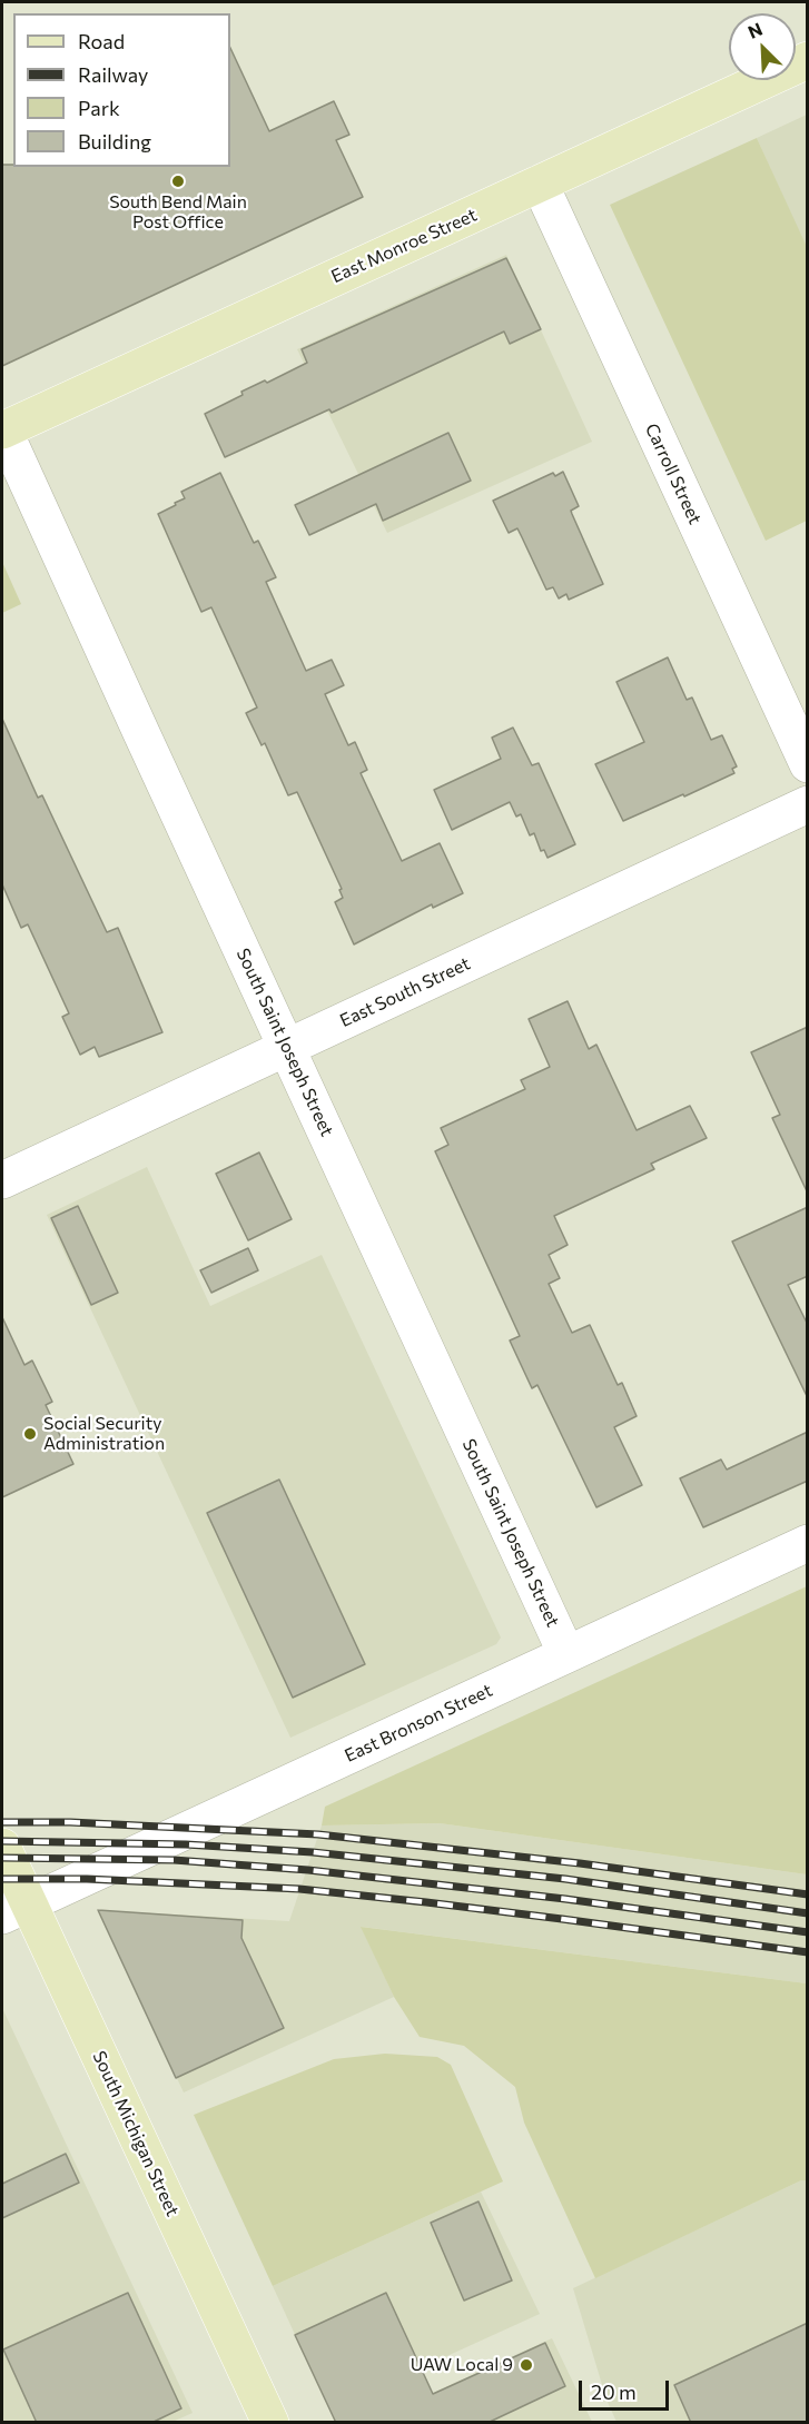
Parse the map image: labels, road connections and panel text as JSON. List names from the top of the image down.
{
  "streets": {
    "main road": ["East Monroe Street", "South Michigan Street"],
    "street": [
      "Carroll Street",
      "East South Street",
      "South Saint Joseph Street",
      "East Bronson Street"
    ]
  },
  "crossings": [
    ["East Monroe Street", "Carroll Street"],
    ["East Monroe Street", "South Saint Joseph Street"],
    ["East South Street", "South Saint Joseph Street"],
    ["South Saint Joseph Street", "East Bronson Street"],
    ["East Bronson Street", "South Michigan Street"]
  ],
  "places": ["South Bend Main Post Office", "Social Security Administration", "UAW Local 9"],
  "legend": [
    "Road",
    "Railway",
    "Park",
    "Building"
  ],
  "scale_bar": "20 m",
  "north": "top left"
}
